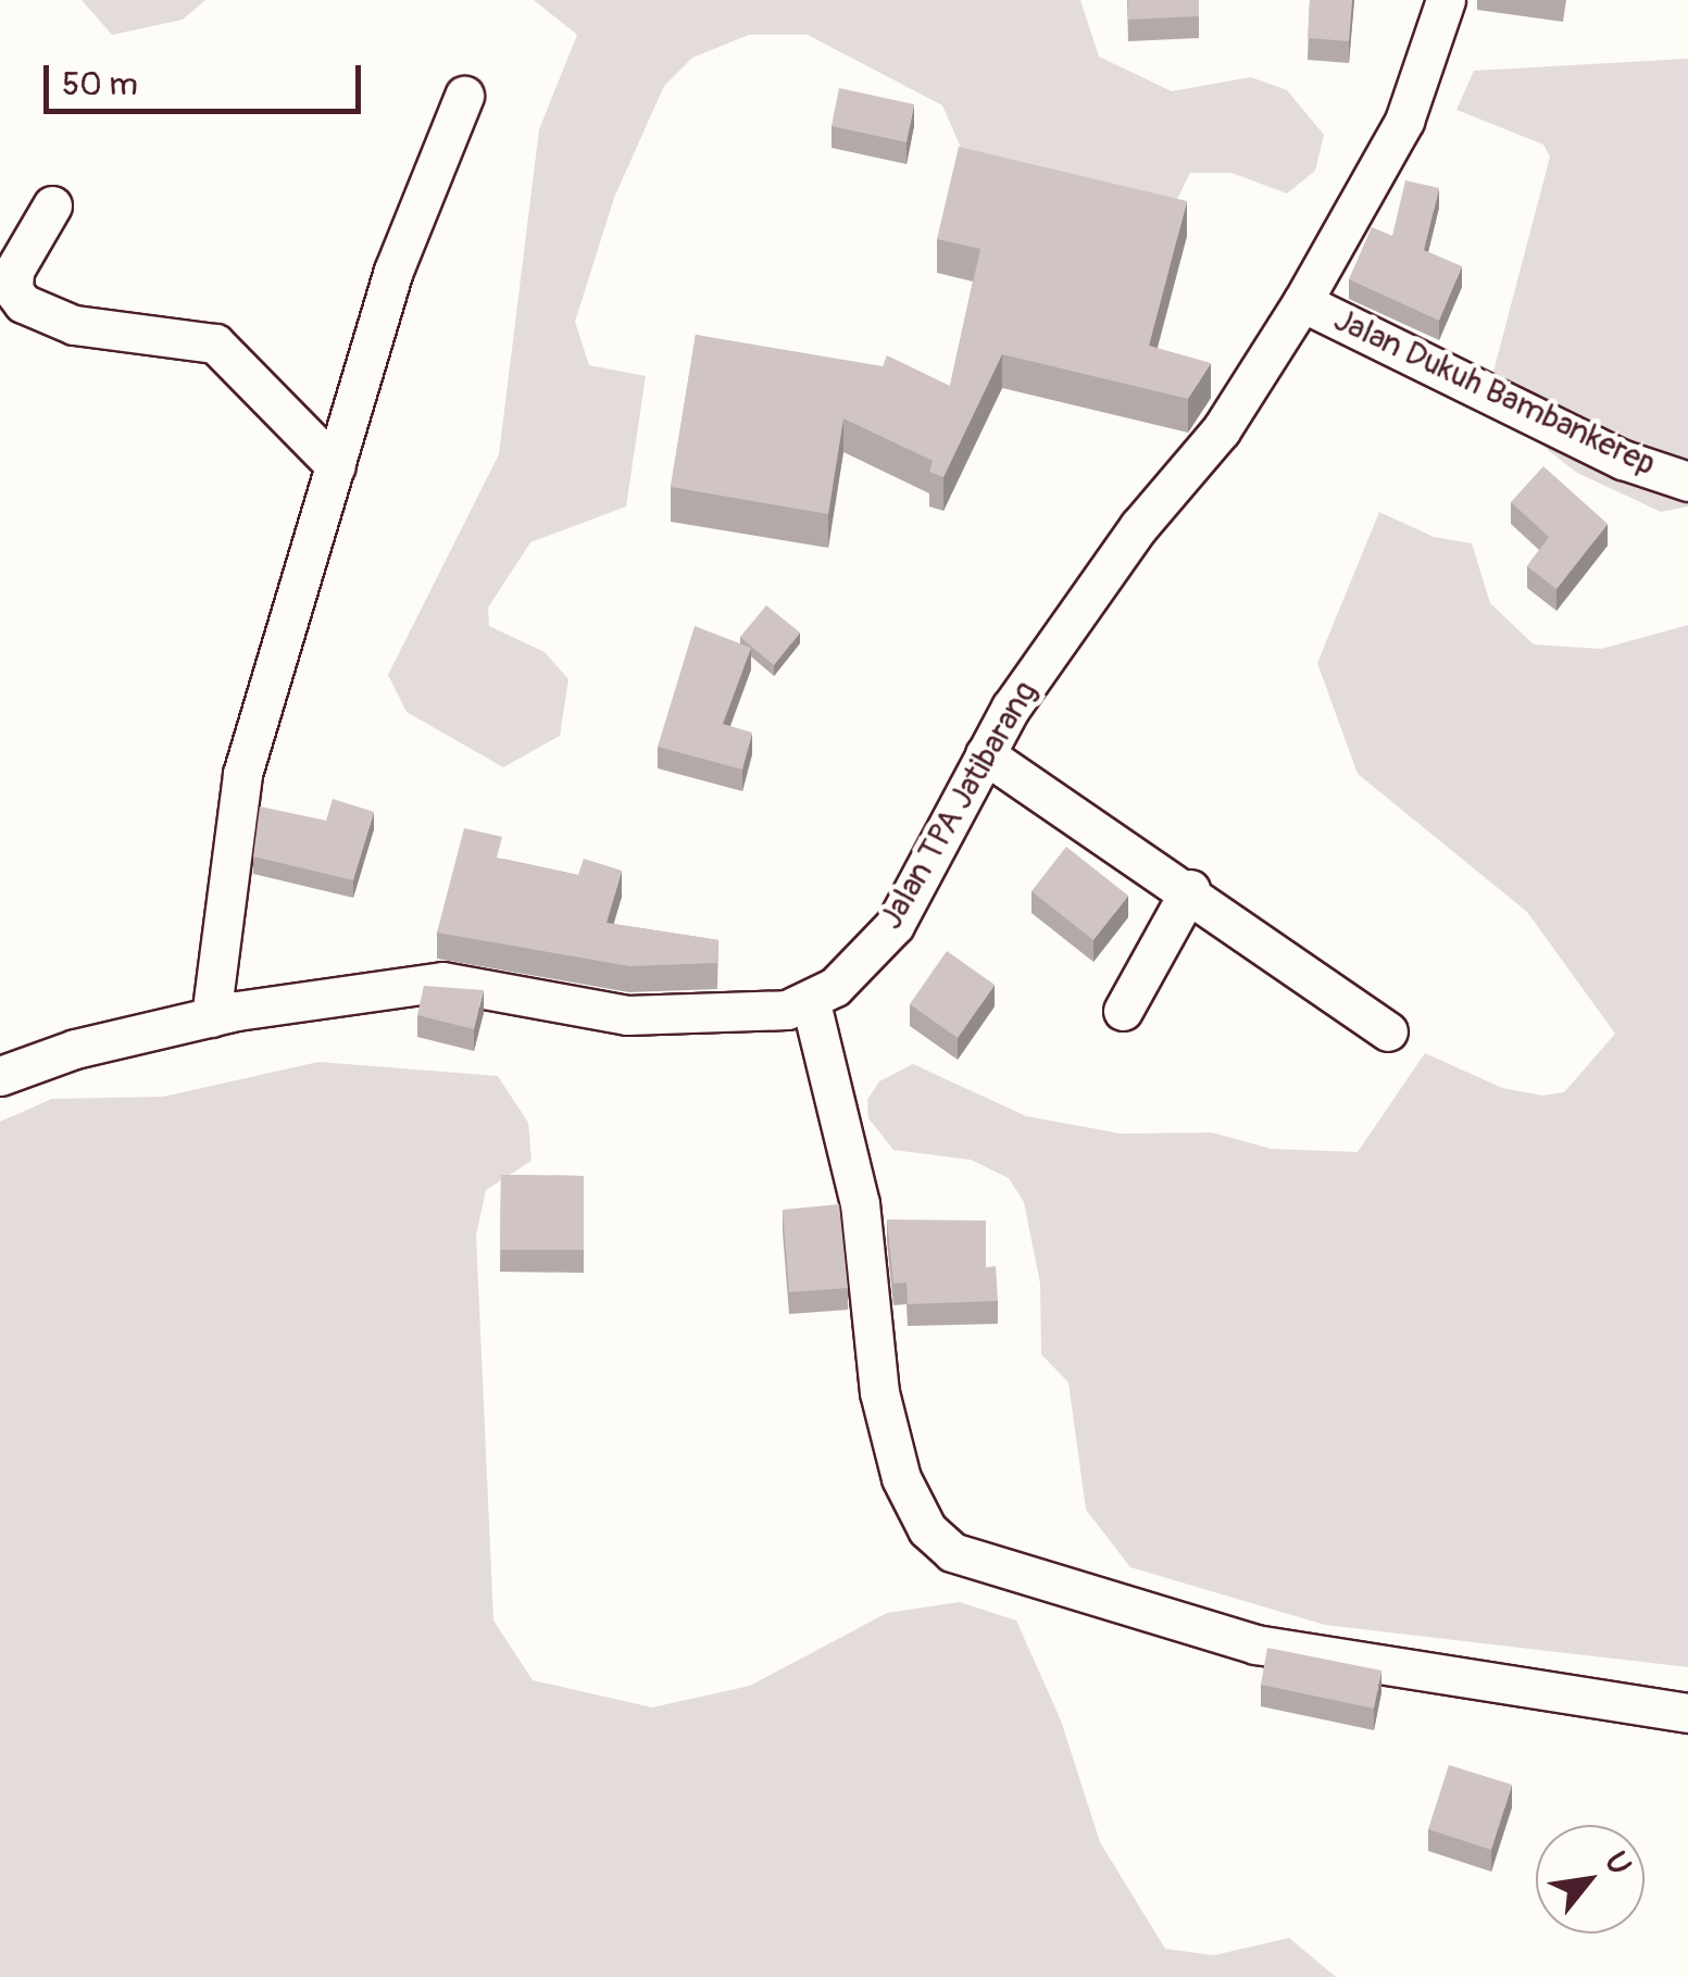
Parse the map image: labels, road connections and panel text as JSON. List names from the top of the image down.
{
  "streets": {
    "street": ["Jalan Dukuh Bambankerep", "Jalan TPA Jatibarang"]
  },
  "crossings": [
    ["Jalan Dukuh Bambankerep", "Jalan TPA Jatibarang"]
  ],
  "scale_bar": "50 m",
  "north": "top right"
}
